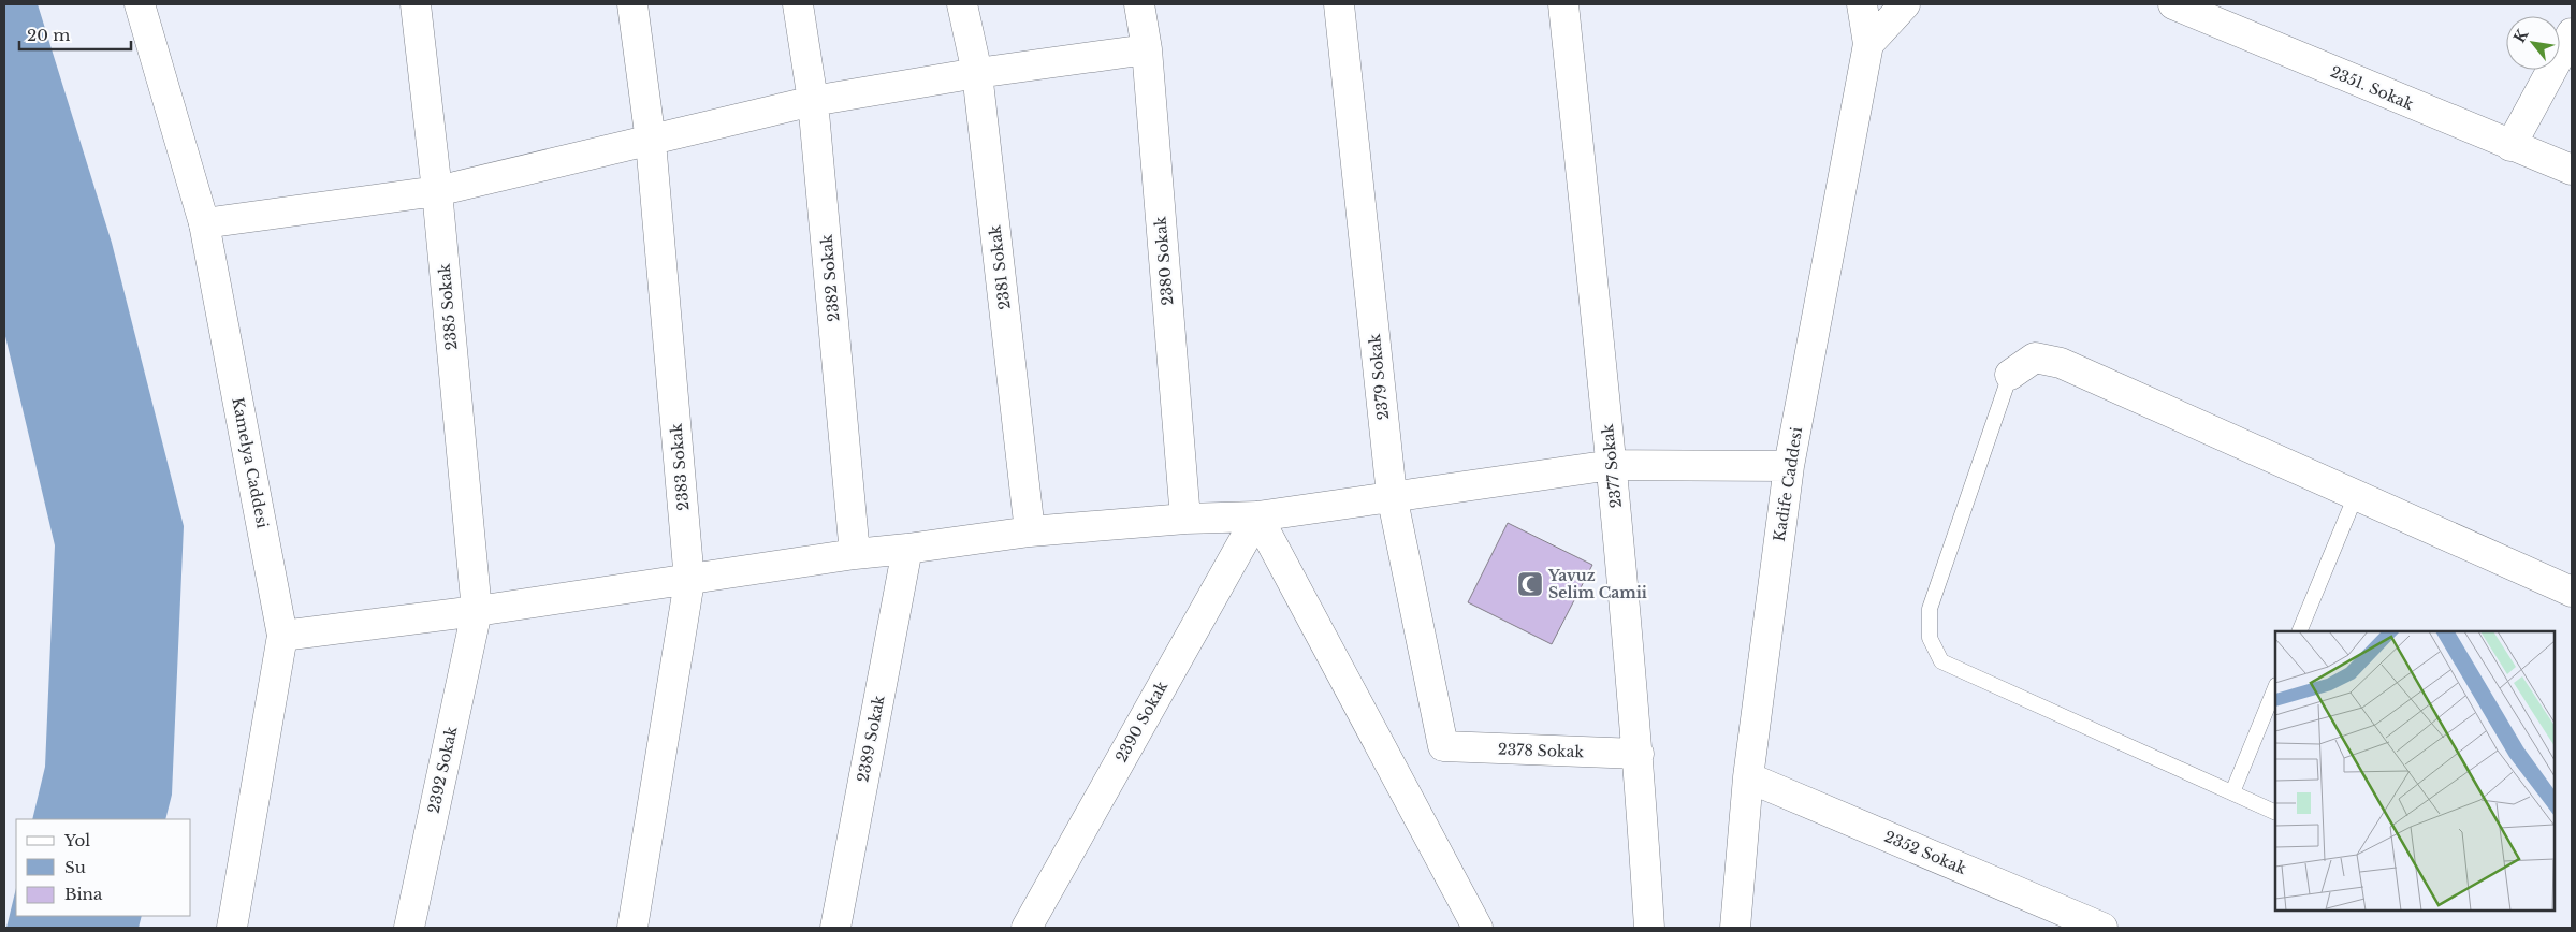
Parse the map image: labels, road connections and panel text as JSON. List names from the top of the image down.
{
  "streets": {
    "street": [
      "2351. Sokak",
      "2380 Sokak",
      "2381 Sokak",
      "2382 Sokak",
      "2385 Sokak",
      "2379 Sokak",
      "Kamelya Caddesi",
      "2377 Sokak",
      "2383 Sokak",
      "Kadife Caddesi",
      "2390 Sokak",
      "2389 Sokak",
      "2378 Sokak",
      "2392 Sokak",
      "2352 Sokak"
    ]
  },
  "crossings": [
    ["2385 Sokak", "2392 Sokak"],
    ["2379 Sokak", "2378 Sokak"],
    ["2377 Sokak", "2378 Sokak"],
    ["Kadife Caddesi", "2352 Sokak"]
  ],
  "places": {
    "mosque": ["Yavuz Selim Camii"]
  },
  "legend": ["Yol", "Su", "Bina"],
  "scale_bar": "20 m",
  "north": "top left"
}
